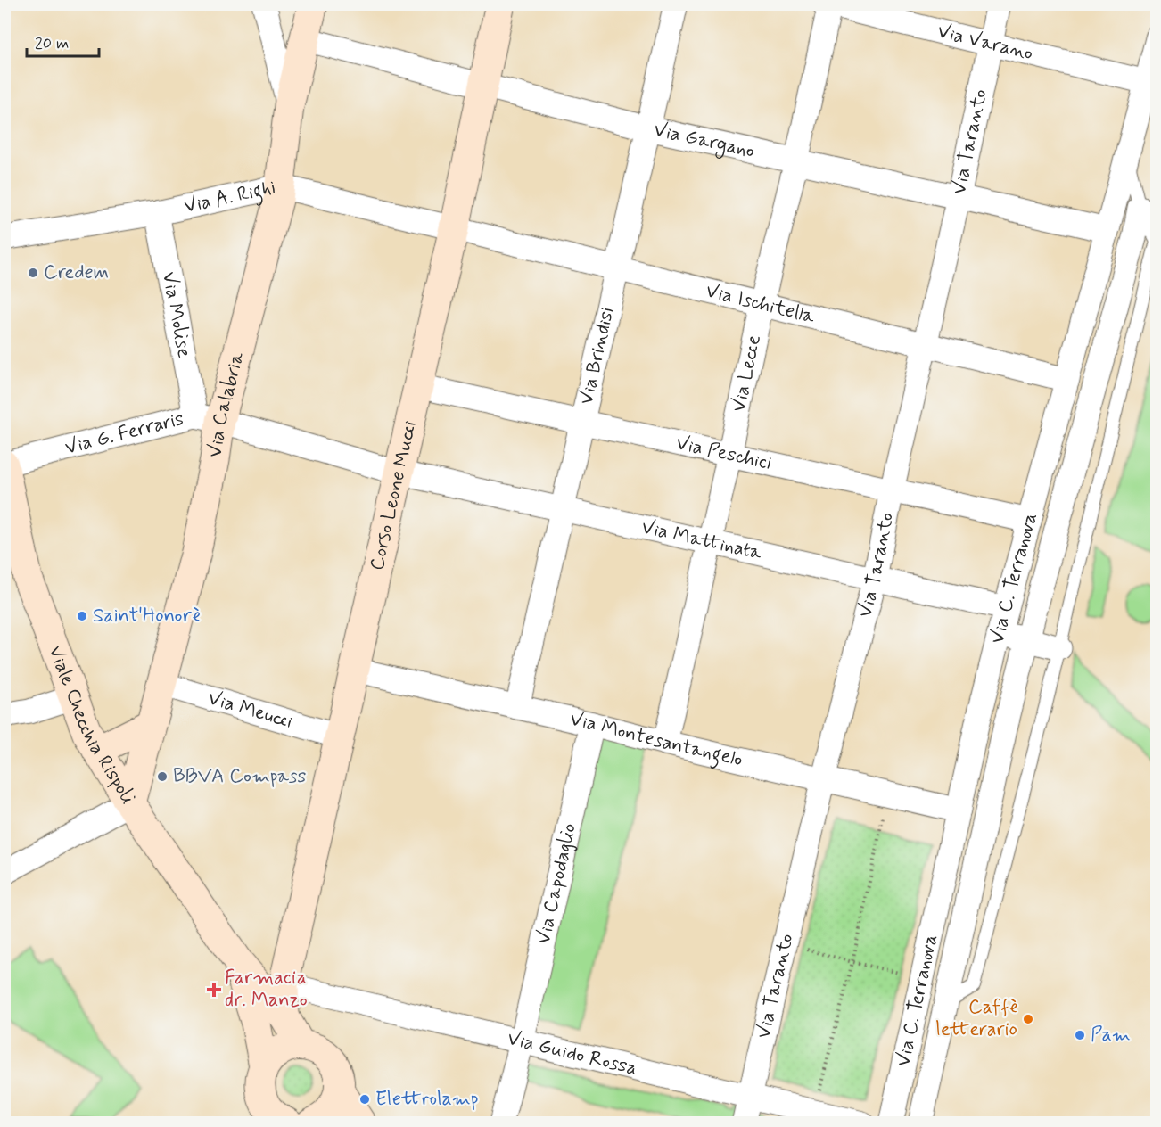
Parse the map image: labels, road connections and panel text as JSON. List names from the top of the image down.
{
  "streets": {
    "street": [
      "Via Varano",
      "Via Gargano",
      "Via Taranto",
      "Via A. Righi",
      "Via Ischitella",
      "Via Molise",
      "Via Brindisi",
      "Via Lecce",
      "Via Calabria",
      "Via G. Ferraris",
      "Via Peschici",
      "Corso Leone Mucci",
      "Via Mattinata",
      "Via C. Terranova",
      "Via Meucci",
      "Viale Checchia Rispoli",
      "Via Montesantangelo",
      "Via Capodaglio",
      "Via Guido Rossa"
    ]
  },
  "crossings": [
    ["Via Varano", "Via Taranto"],
    ["Via Varano", "Via Lecce"],
    ["Via Varano", "Via C. Terranova"],
    ["Via Gargano", "Via Taranto"],
    ["Via Gargano", "Via Brindisi"],
    ["Via Gargano", "Via Lecce"],
    ["Via Gargano", "Via Calabria"],
    ["Via Gargano", "Corso Leone Mucci"],
    ["Via Gargano", "Via C. Terranova"],
    ["Via Taranto", "Via Ischitella"],
    ["Via Taranto", "Via Peschici"],
    ["Via Taranto", "Via Mattinata"],
    ["Via Taranto", "Via Montesantangelo"],
    ["Via Taranto", "Via Guido Rossa"],
    ["Via A. Righi", "Via Ischitella"],
    ["Via A. Righi", "Via Molise"],
    ["Via A. Righi", "Via Calabria"],
    ["Via A. Righi", "Corso Leone Mucci"],
    ["Via Ischitella", "Via Brindisi"],
    ["Via Ischitella", "Via Lecce"],
    ["Via Ischitella", "Corso Leone Mucci"],
    ["Via Ischitella", "Via C. Terranova"],
    ["Via Molise", "Via Calabria"],
    ["Via Molise", "Via G. Ferraris"],
    ["Via Brindisi", "Via Peschici"],
    ["Via Brindisi", "Via Mattinata"],
    ["Via Brindisi", "Via Montesantangelo"],
    ["Via Lecce", "Via Peschici"],
    ["Via Lecce", "Via Mattinata"],
    ["Via Lecce", "Via Montesantangelo"],
    ["Via Calabria", "Via G. Ferraris"],
    ["Via Calabria", "Via Meucci"],
    ["Via Calabria", "Viale Checchia Rispoli"],
    ["Via G. Ferraris", "Viale Checchia Rispoli"],
    ["Via Peschici", "Corso Leone Mucci"],
    ["Via Peschici", "Via C. Terranova"],
    ["Corso Leone Mucci", "Via Mattinata"],
    ["Corso Leone Mucci", "Via Meucci"],
    ["Corso Leone Mucci", "Viale Checchia Rispoli"],
    ["Corso Leone Mucci", "Via Montesantangelo"],
    ["Corso Leone Mucci", "Via Guido Rossa"],
    ["Via Mattinata", "Via C. Terranova"],
    ["Via C. Terranova", "Via Montesantangelo"],
    ["Via Montesantangelo", "Via Capodaglio"],
    ["Via Capodaglio", "Via Guido Rossa"]
  ],
  "places": {
    "other": [
      "Credem",
      "Saint'Honorè",
      "BBVA Compass",
      "Caffè letterario",
      "Pam",
      "Elettrolamp"
    ],
    "health": ["Farmacia dr. Manzo"]
  },
  "scale_bar": "20 m"
}
